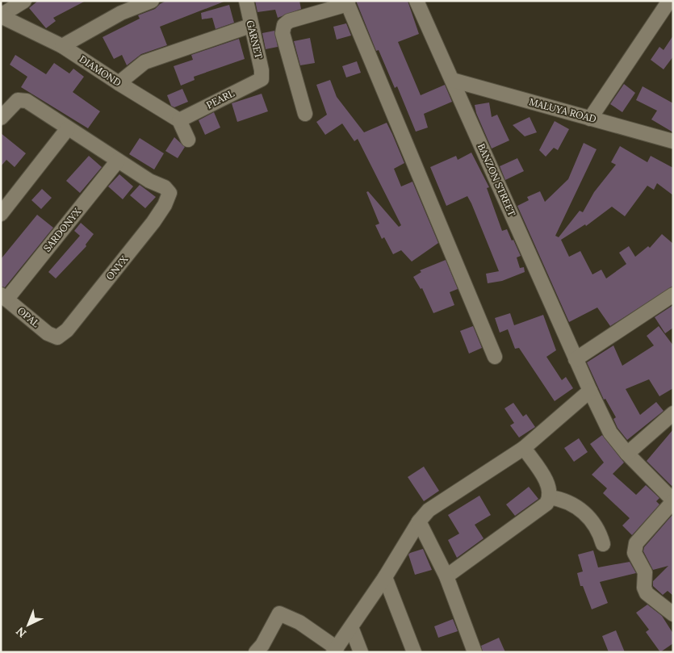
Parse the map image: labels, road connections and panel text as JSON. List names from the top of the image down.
{
  "streets": {
    "street": [
      "GARNET",
      "DIAMOND",
      "PEARL",
      "MALUYA ROAD",
      "BANZON STREET",
      "SARDONYX",
      "ONYX",
      "OPAL"
    ]
  },
  "crossings": [
    ["GARNET", "PEARL"],
    ["DIAMOND", "PEARL"],
    ["MALUYA ROAD", "BANZON STREET"],
    ["SARDONYX", "ONYX"],
    ["SARDONYX", "OPAL"],
    ["ONYX", "OPAL"]
  ],
  "north": "bottom left"
}
